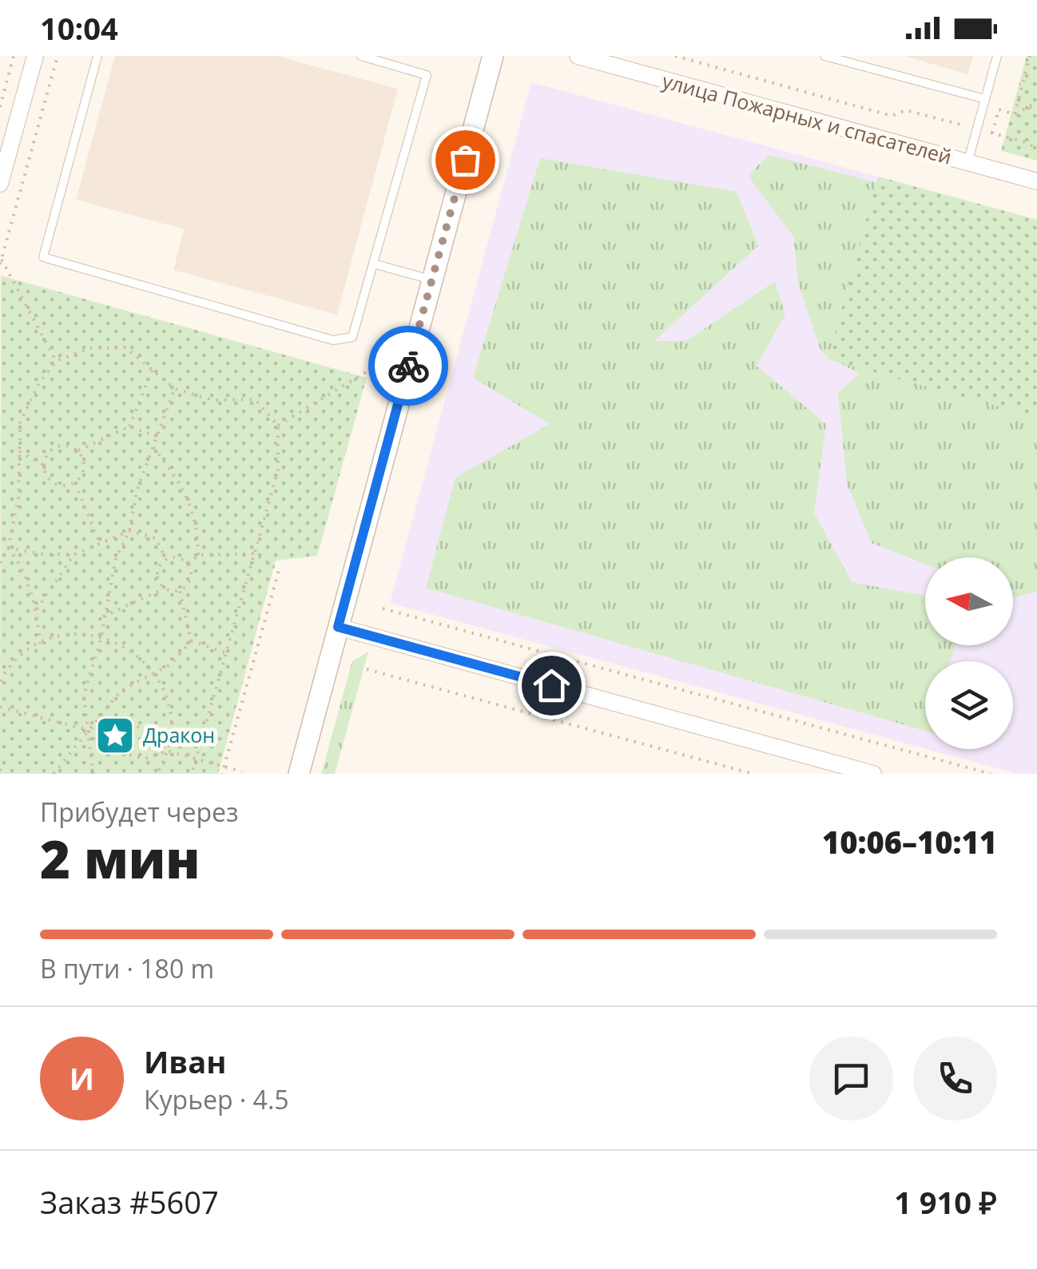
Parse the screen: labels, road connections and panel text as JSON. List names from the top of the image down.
{
  "streets": {
    "street": ["улица Пожарных и спасателей"]
  },
  "places": {
    "place": ["Дракон"]
  },
  "north": "left",
  "page": {
    "status": "10:04",
    "heading": ["2 мин", "Прибудет через", "10:06–10:11"],
    "panel": [
      "Иван",
      "Курьер · 4.5",
      "Заказ #5607",
      "1 910 ₽"
    ],
    "bar": "В пути · 180 m",
    "round": "И"
  }
}
